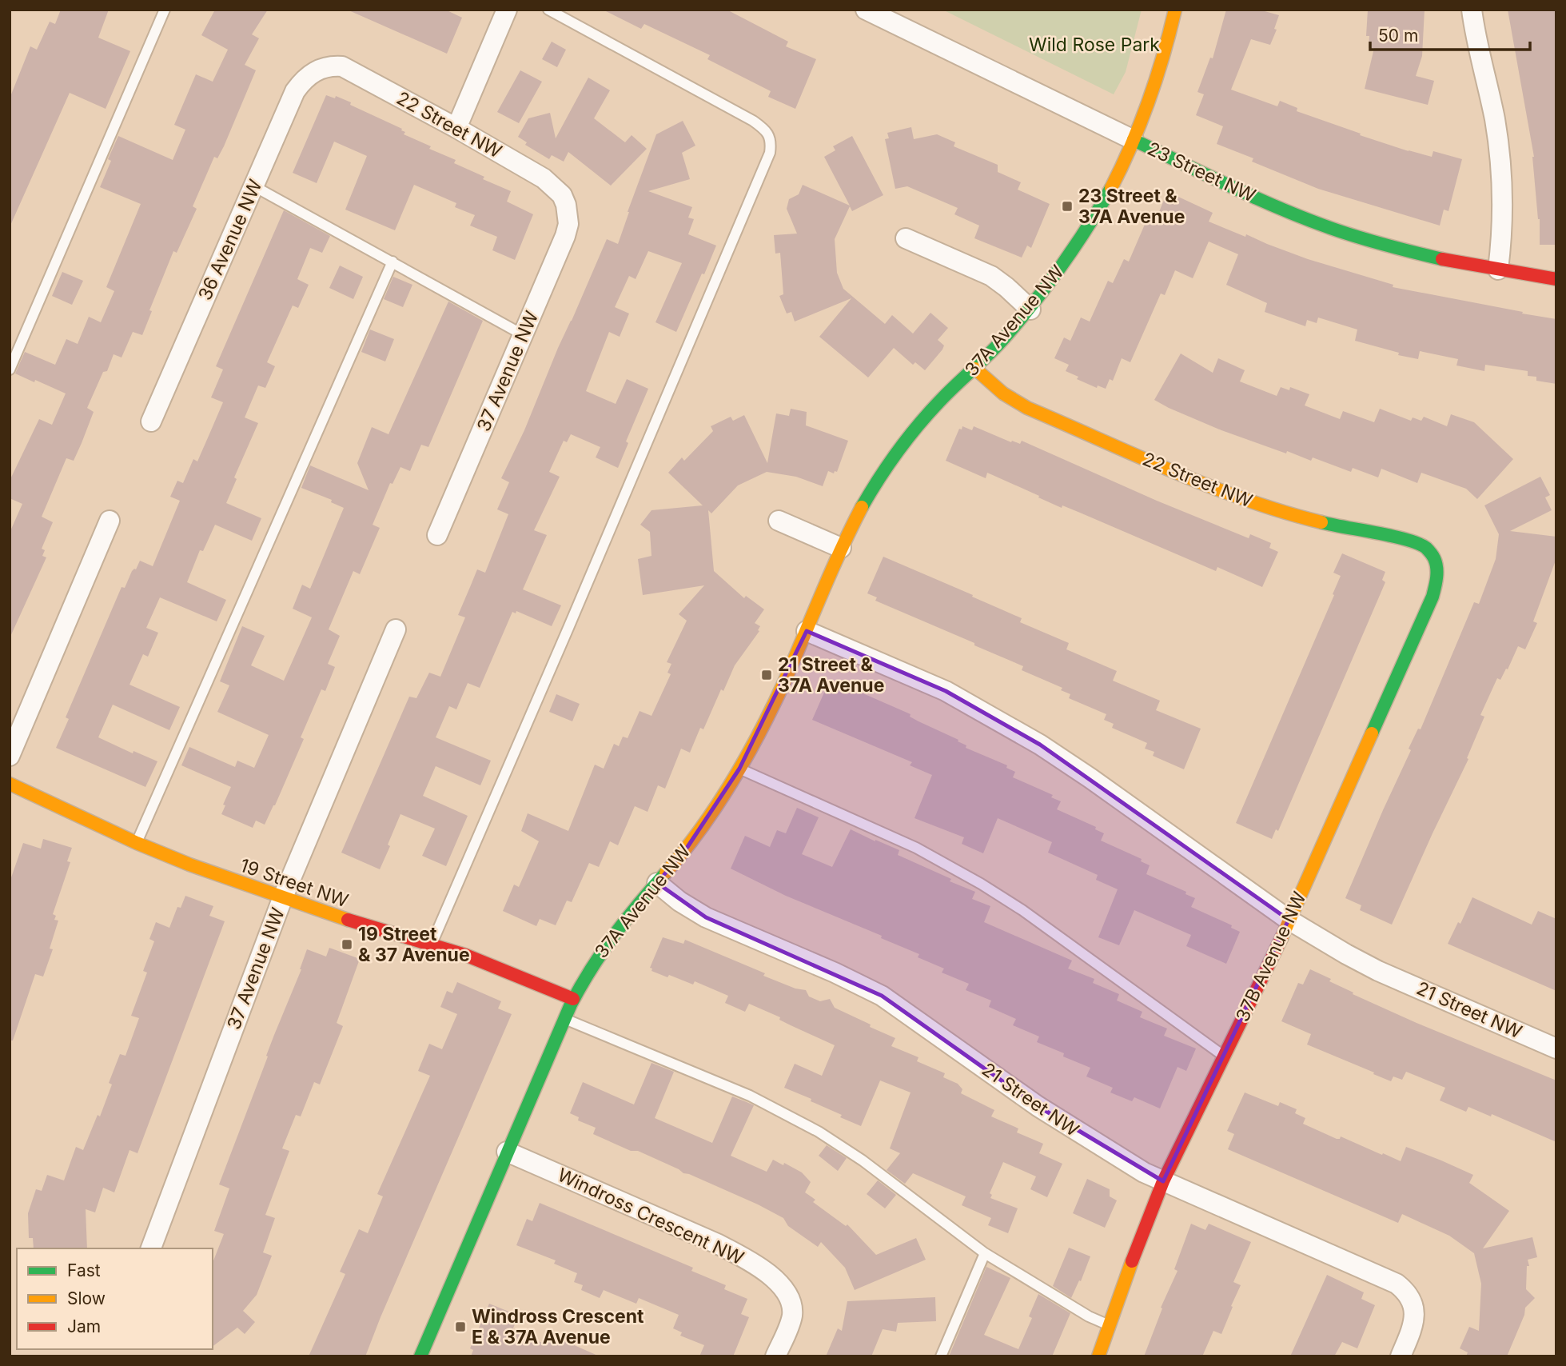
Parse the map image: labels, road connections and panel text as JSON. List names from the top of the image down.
{
  "streets": {
    "street": [
      "22 Street NW",
      "23 Street NW",
      "36 Avenue NW",
      "37A Avenue NW",
      "37 Avenue NW",
      "19 Street NW",
      "37B Avenue NW",
      "21 Street NW",
      "Windross Crescent NW"
    ]
  },
  "crossings": [
    ["22 Street NW", "36 Avenue NW"],
    ["22 Street NW", "37A Avenue NW"],
    ["22 Street NW", "37 Avenue NW"],
    ["22 Street NW", "37B Avenue NW"],
    ["23 Street NW", "37A Avenue NW"],
    ["37A Avenue NW", "19 Street NW"],
    ["37A Avenue NW", "21 Street NW"],
    ["37A Avenue NW", "Windross Crescent NW"],
    ["37 Avenue NW", "19 Street NW"],
    ["37B Avenue NW", "21 Street NW"]
  ],
  "parks": ["Wild Rose Park"],
  "places": {
    "transit": [
      "23 Street & 37A Avenue",
      "21 Street & 37A Avenue",
      "19 Street & 37 Avenue",
      "Windross Crescent E & 37A Avenue"
    ]
  },
  "legend": ["Fast", "Slow", "Jam"],
  "scale_bar": "50 m"
}
